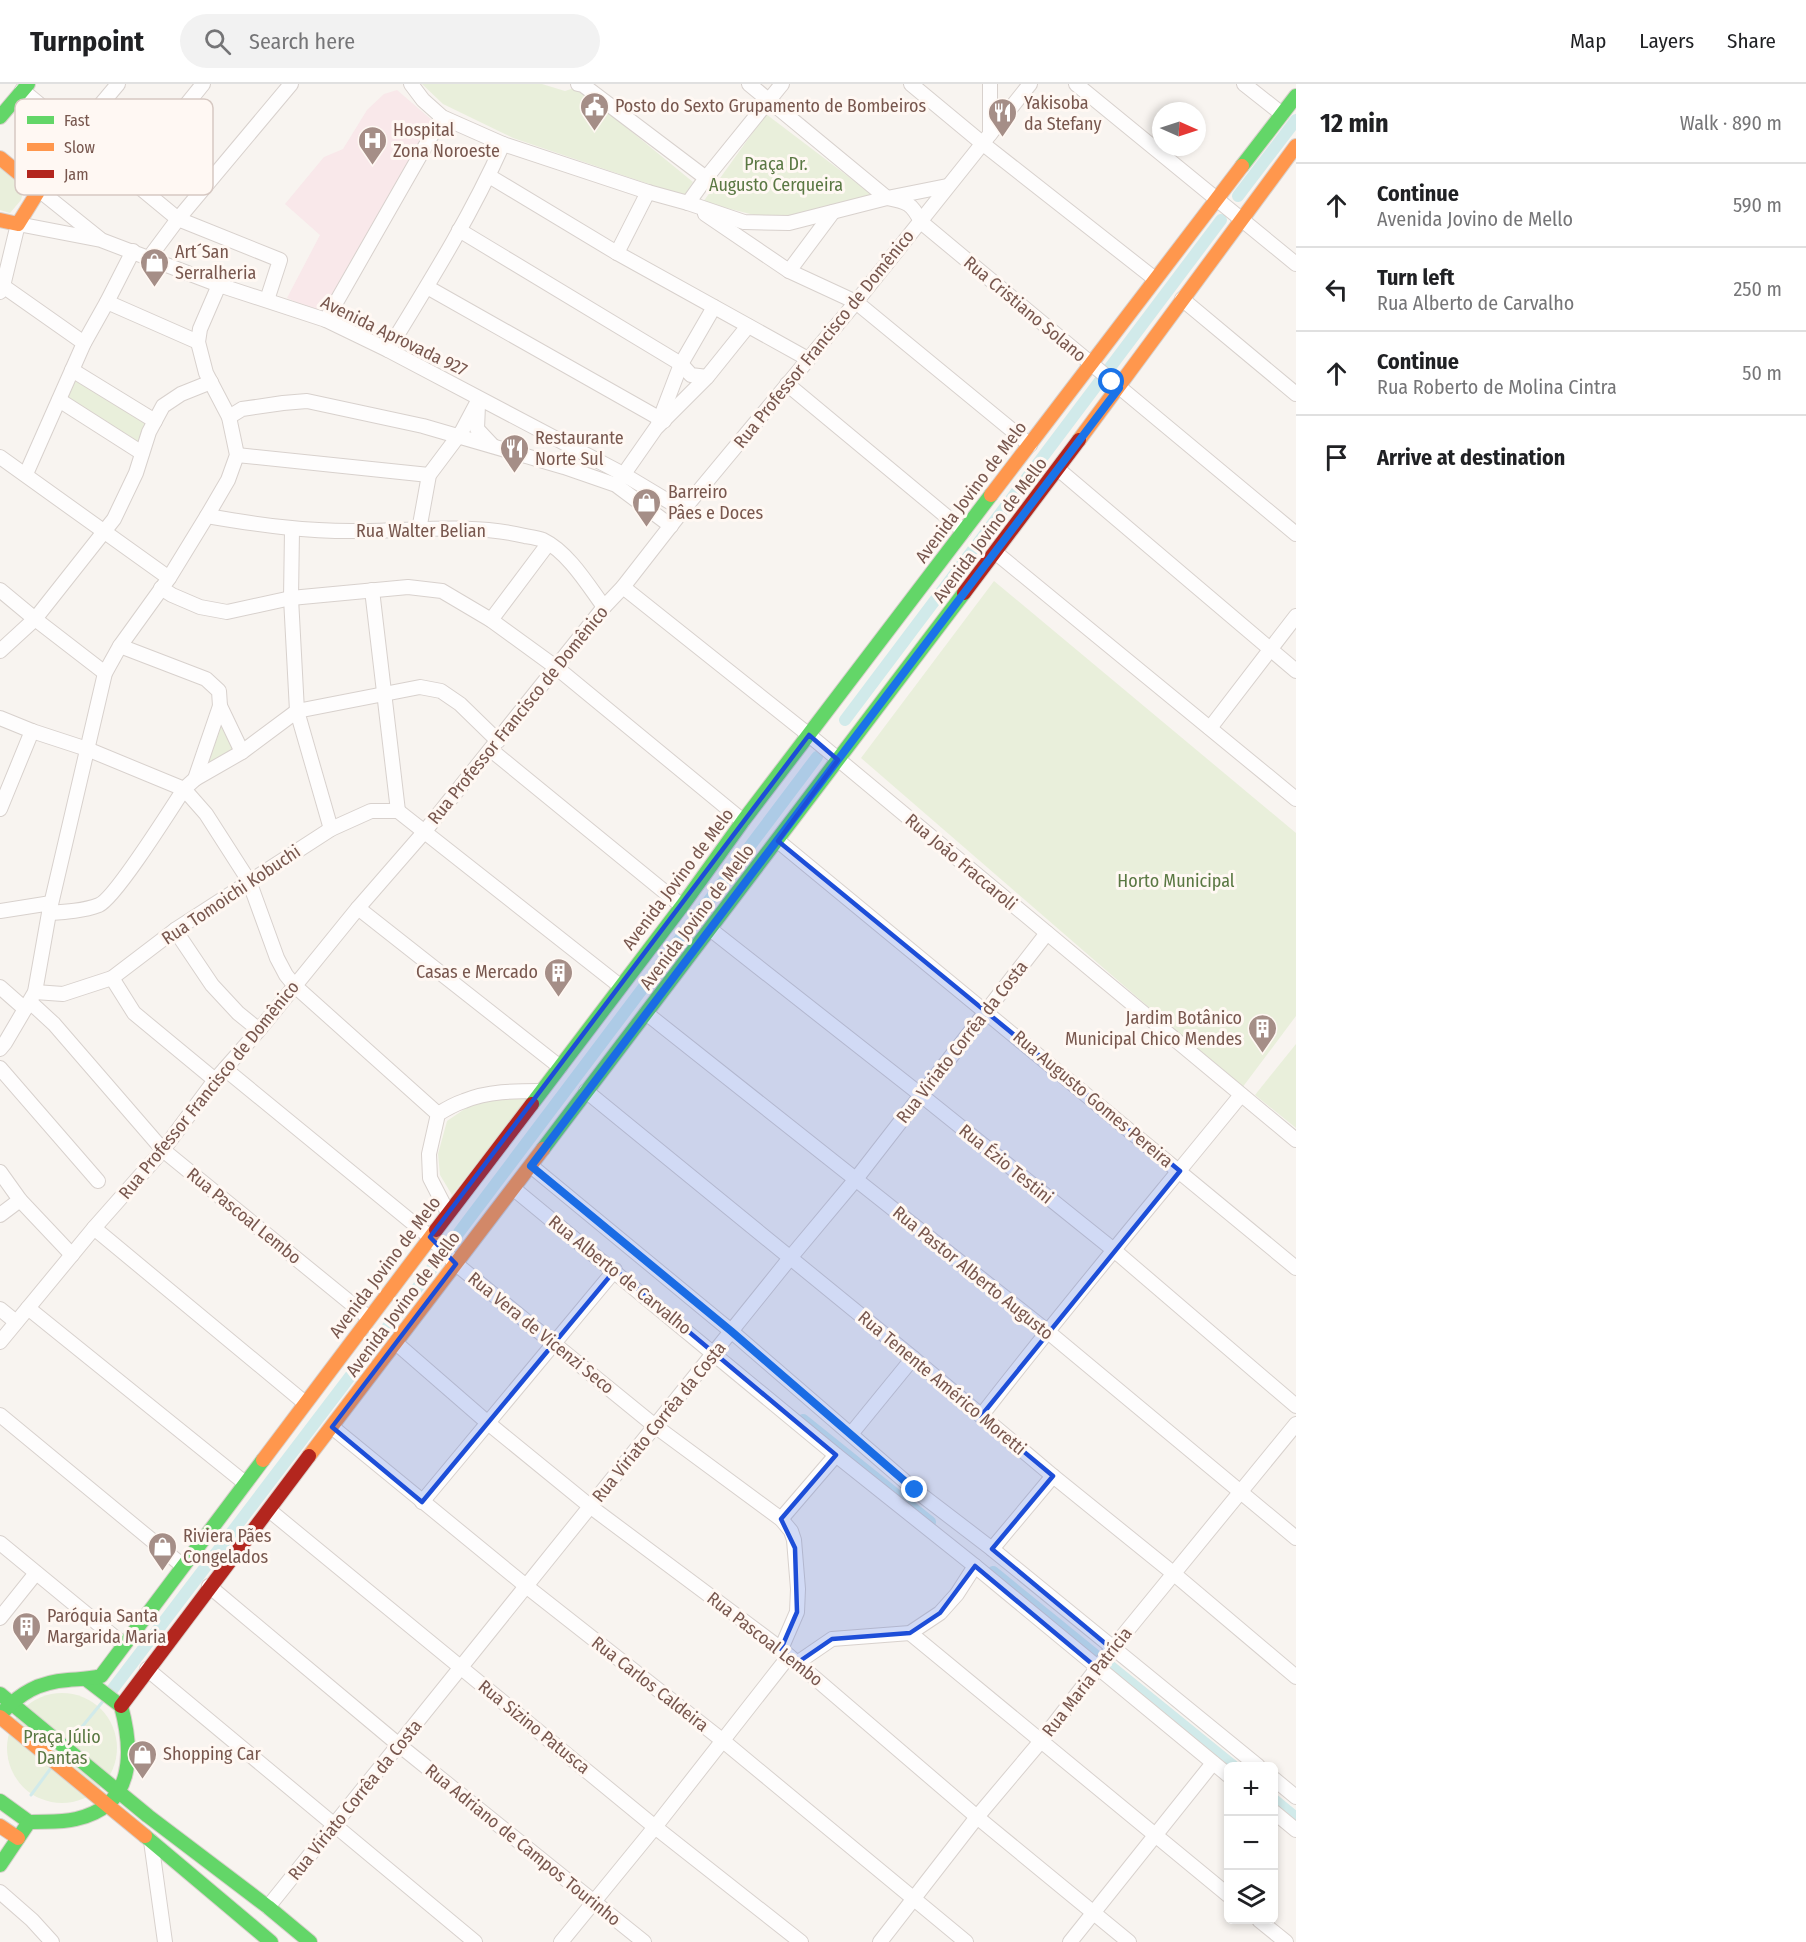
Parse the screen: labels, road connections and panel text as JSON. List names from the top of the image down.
{
  "streets": {
    "main road": ["Avenida Aprovada 927", "Avenida Jovino de Melo", "Avenida Jovino de Mello"],
    "street": [
      "Rua Cristiano Solano",
      "Rua Professor Francisco de Domênico",
      "Rua Walter Belian",
      "Rua João Fraccaroli",
      "Rua Tomoichi Kobuchi",
      "Rua Viriato Corrêa da Costa",
      "Rua Augusto Gomes Pereira",
      "Rua Ézio Testini",
      "Rua Pascoal Lembo",
      "Rua Pastor Alberto Augusto",
      "Rua Alberto de Carvalho",
      "Rua Vera de Vicenzi Seco",
      "Rua Tenente Américo Moretti",
      "Rua Maria Patrícia",
      "Rua Carlos Caldeira",
      "Rua Sizino Patusca",
      "Rua Adriano de Campos Tourinho"
    ]
  },
  "crossings": [
    ["Rua Cristiano Solano", "Rua Professor Francisco de Domênico"],
    ["Rua Cristiano Solano", "Avenida Jovino de Melo"],
    ["Rua Cristiano Solano", "Avenida Jovino de Mello"],
    ["Avenida Aprovada 927", "Rua Professor Francisco de Domênico"],
    ["Rua Professor Francisco de Domênico", "Rua Walter Belian"],
    ["Rua Professor Francisco de Domênico", "Rua João Fraccaroli"],
    ["Rua Professor Francisco de Domênico", "Rua Pascoal Lembo"],
    ["Rua Professor Francisco de Domênico", "Rua Vera de Vicenzi Seco"],
    ["Avenida Jovino de Melo", "Rua João Fraccaroli"],
    ["Avenida Jovino de Melo", "Rua Pascoal Lembo"],
    ["Avenida Jovino de Melo", "Rua Vera de Vicenzi Seco"],
    ["Avenida Jovino de Mello", "Rua João Fraccaroli"],
    ["Avenida Jovino de Mello", "Rua Augusto Gomes Pereira"],
    ["Avenida Jovino de Mello", "Rua Ézio Testini"],
    ["Avenida Jovino de Mello", "Rua Pascoal Lembo"],
    ["Avenida Jovino de Mello", "Rua Pastor Alberto Augusto"],
    ["Avenida Jovino de Mello", "Rua Alberto de Carvalho"],
    ["Avenida Jovino de Mello", "Rua Vera de Vicenzi Seco"],
    ["Avenida Jovino de Mello", "Rua Tenente Américo Moretti"],
    ["Avenida Jovino de Mello", "Rua Carlos Caldeira"],
    ["Avenida Jovino de Mello", "Rua Sizino Patusca"],
    ["Avenida Jovino de Mello", "Rua Adriano de Campos Tourinho"],
    ["Rua João Fraccaroli", "Rua Viriato Corrêa da Costa"],
    ["Rua Tomoichi Kobuchi", "Rua Pascoal Lembo"],
    ["Rua Viriato Corrêa da Costa", "Rua Augusto Gomes Pereira"],
    ["Rua Viriato Corrêa da Costa", "Rua Ézio Testini"],
    ["Rua Viriato Corrêa da Costa", "Rua Pascoal Lembo"],
    ["Rua Viriato Corrêa da Costa", "Rua Pastor Alberto Augusto"],
    ["Rua Viriato Corrêa da Costa", "Rua Alberto de Carvalho"],
    ["Rua Viriato Corrêa da Costa", "Rua Vera de Vicenzi Seco"],
    ["Rua Viriato Corrêa da Costa", "Rua Tenente Américo Moretti"],
    ["Rua Viriato Corrêa da Costa", "Rua Carlos Caldeira"],
    ["Rua Viriato Corrêa da Costa", "Rua Sizino Patusca"],
    ["Rua Viriato Corrêa da Costa", "Rua Adriano de Campos Tourinho"],
    ["Rua Pascoal Lembo", "Rua Maria Patrícia"],
    ["Rua Pastor Alberto Augusto", "Rua Maria Patrícia"],
    ["Rua Alberto de Carvalho", "Rua Maria Patrícia"],
    ["Rua Tenente Américo Moretti", "Rua Maria Patrícia"],
    ["Rua Maria Patrícia", "Rua Carlos Caldeira"]
  ],
  "parks": ["Praça Dr. Augusto Cerqueira", "Horto Municipal", "Praça Júlio Dantas"],
  "places": {
    "public building": ["Posto do Sexto Grupamento de Bombeiros"],
    "restaurant": ["Yakisoba da Stefany", "Restaurante Norte Sul"],
    "hospital": ["Hospital Zona Noroeste"],
    "shop": [
      "Art´San Serralheria",
      "Barreiro Pâes e Doces",
      "Riviera Pães Congelados",
      "Shopping Car"
    ],
    "building": ["Casas e Mercado", "Jardim Botânico Municipal Chico Mendes", "Paróquia Santa Margarida Maria"]
  },
  "legend": ["Fast", "Slow", "Jam"],
  "north": "right",
  "page": {
    "header": "Turnpoint",
    "search": "Search here",
    "nav": ["Map", "Layers", "Share"],
    "heading": ["12 min", "Walk · 890 m"],
    "list": [
      ["Continue", "Avenida Jovino de Mello", "590 m"],
      ["Turn left", "Rua Alberto de Carvalho", "250 m"],
      ["Continue", "Rua Roberto de Molina Cintra", "50 m"],
      "Arrive at destination"
    ],
    "map_buttons": ["+", "−"]
  }
}
